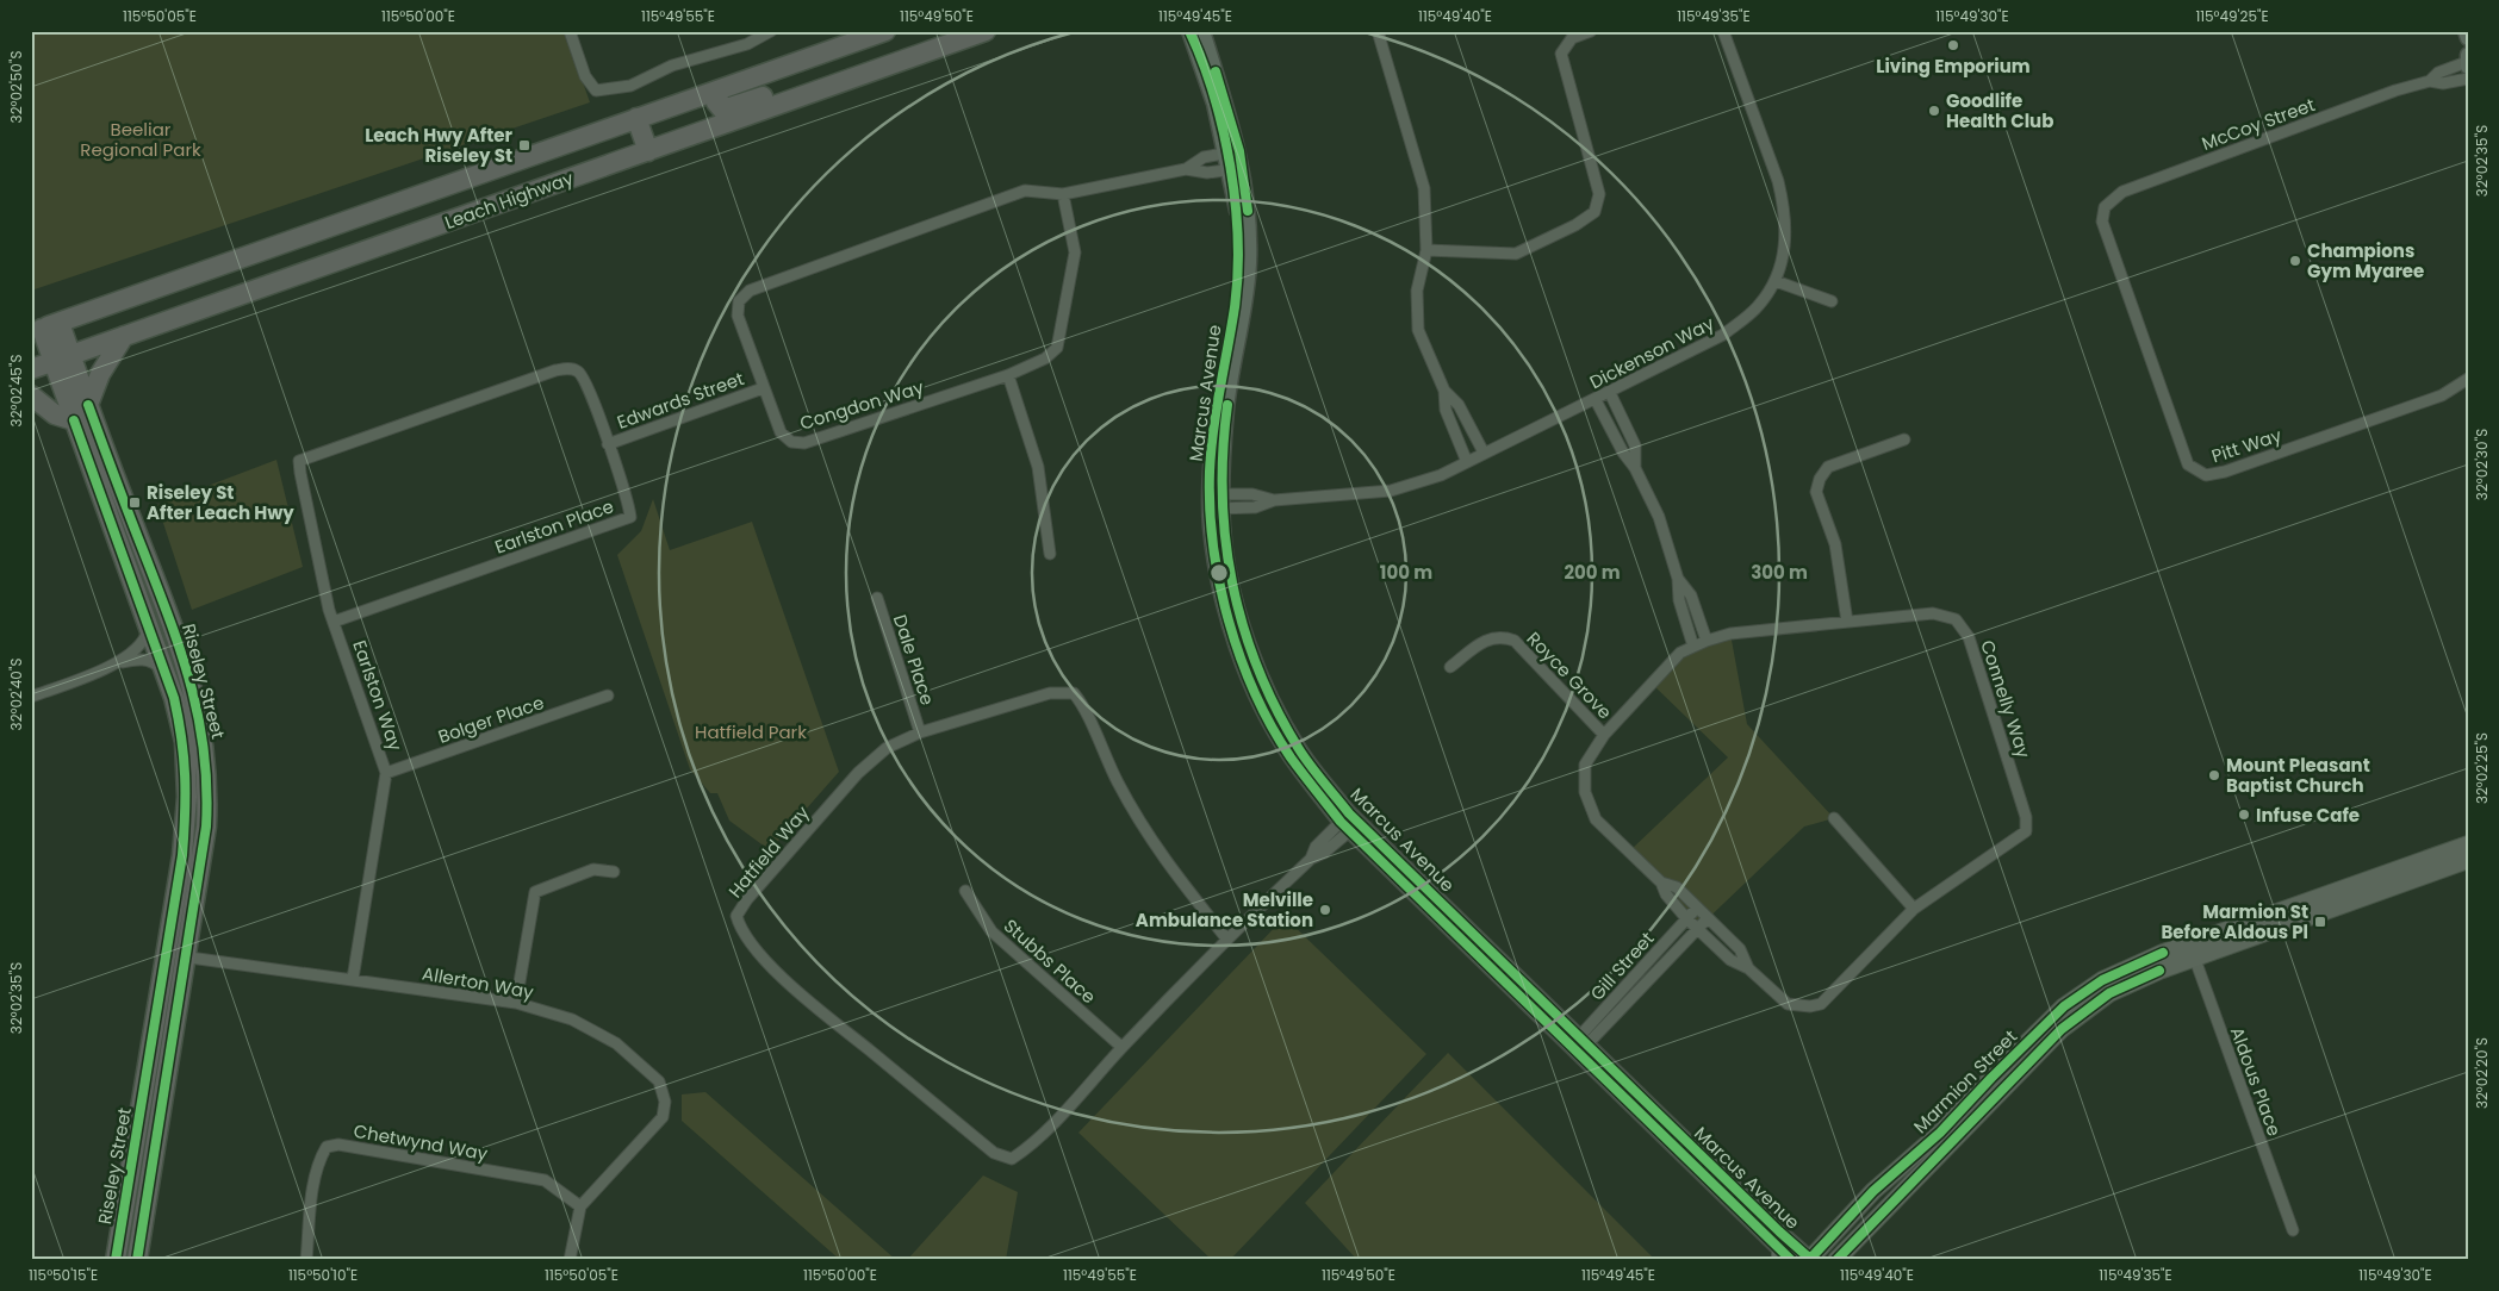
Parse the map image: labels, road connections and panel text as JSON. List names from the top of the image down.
{
  "streets": {
    "highway": ["Leach Highway", "Riseley Street"],
    "main road": ["Marmion Street"],
    "street": [
      "McCoy Street",
      "Dickenson Way",
      "Marcus Avenue",
      "Edwards Street",
      "Congdon Way",
      "Pitt Way",
      "Earlston Place",
      "Dale Place",
      "Royce Grove",
      "Earlston Way",
      "Connelly Way",
      "Bolger Place",
      "Hatfield Way",
      "Stubbs Place",
      "Gill Street",
      "Allerton Way",
      "Aldous Place",
      "Chetwynd Way"
    ]
  },
  "crossings": [
    ["McCoy Street", "Pitt Way"],
    ["Leach Highway", "Riseley Street"],
    ["Dickenson Way", "Marcus Avenue"],
    ["Marcus Avenue", "Congdon Way"],
    ["Marcus Avenue", "Hatfield Way"],
    ["Marcus Avenue", "Gill Street"],
    ["Marcus Avenue", "Marmion Street"],
    ["Edwards Street", "Congdon Way"],
    ["Edwards Street", "Earlston Place"],
    ["Earlston Place", "Earlston Way"],
    ["Dale Place", "Hatfield Way"],
    ["Royce Grove", "Connelly Way"],
    ["Riseley Street", "Allerton Way"],
    ["Earlston Way", "Bolger Place"],
    ["Earlston Way", "Allerton Way"],
    ["Connelly Way", "Gill Street"],
    ["Hatfield Way", "Stubbs Place"],
    ["Allerton Way", "Chetwynd Way"],
    ["Marmion Street", "Aldous Place"]
  ],
  "parks": ["Beeliar Regional Park", "Hatfield Park"],
  "places": {
    "other": [
      "Living Emporium",
      "Goodlife Health Club",
      "Champions Gym Myaree",
      "Mount Pleasant Baptist Church",
      "Infuse Cafe",
      "Melville Ambulance Station"
    ],
    "transit": ["Leach Hwy After Riseley St", "Riseley St After Leach Hwy", "Marmion St Before Aldous Pl"]
  },
  "coordinates": [
    "115°50'05\"E",
    "115°50'00\"E",
    "115°49'55\"E",
    "115°49'50\"E",
    "115°49'45\"E",
    "115°49'40\"E",
    "115°49'35\"E",
    "115°49'30\"E",
    "115°49'25\"E",
    "32°02'50\"S",
    "32°02'35\"S",
    "32°02'45\"S",
    "32°02'30\"S",
    "32°02'40\"S",
    "32°02'25\"S",
    "32°02'20\"S",
    "115°50'15\"E",
    "115°50'10\"E"
  ],
  "rings": ["100 m", "200 m", "300 m"]
}
